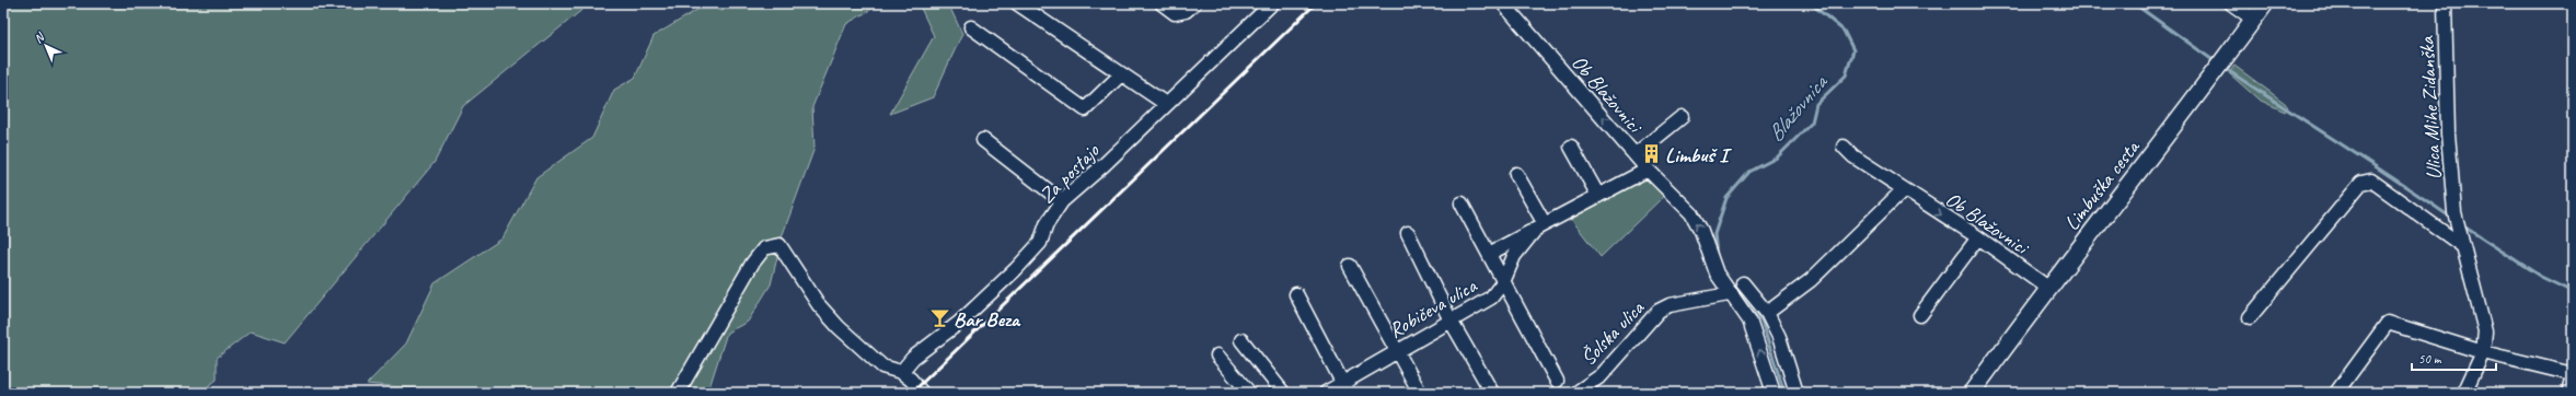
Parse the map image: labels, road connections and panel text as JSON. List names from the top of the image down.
{
  "streets": {
    "main road": ["Limbuška cesta"],
    "street": [
      "Ob Blažovnici",
      "Ulica Mihe Zidanška",
      "Za postajo",
      "Robičeva ulica",
      "Šolska ulica"
    ]
  },
  "crossings": [
    ["Ob Blažovnici", "Limbuška cesta"],
    ["Ob Blažovnici", "Robičeva ulica"],
    ["Ob Blažovnici", "Šolska ulica"]
  ],
  "water": ["Blažovnica"],
  "places": {
    "building": ["Limbuš I"],
    "bar": ["Bar Beza"]
  },
  "scale_bar": "50 m",
  "north": "top left"
}
